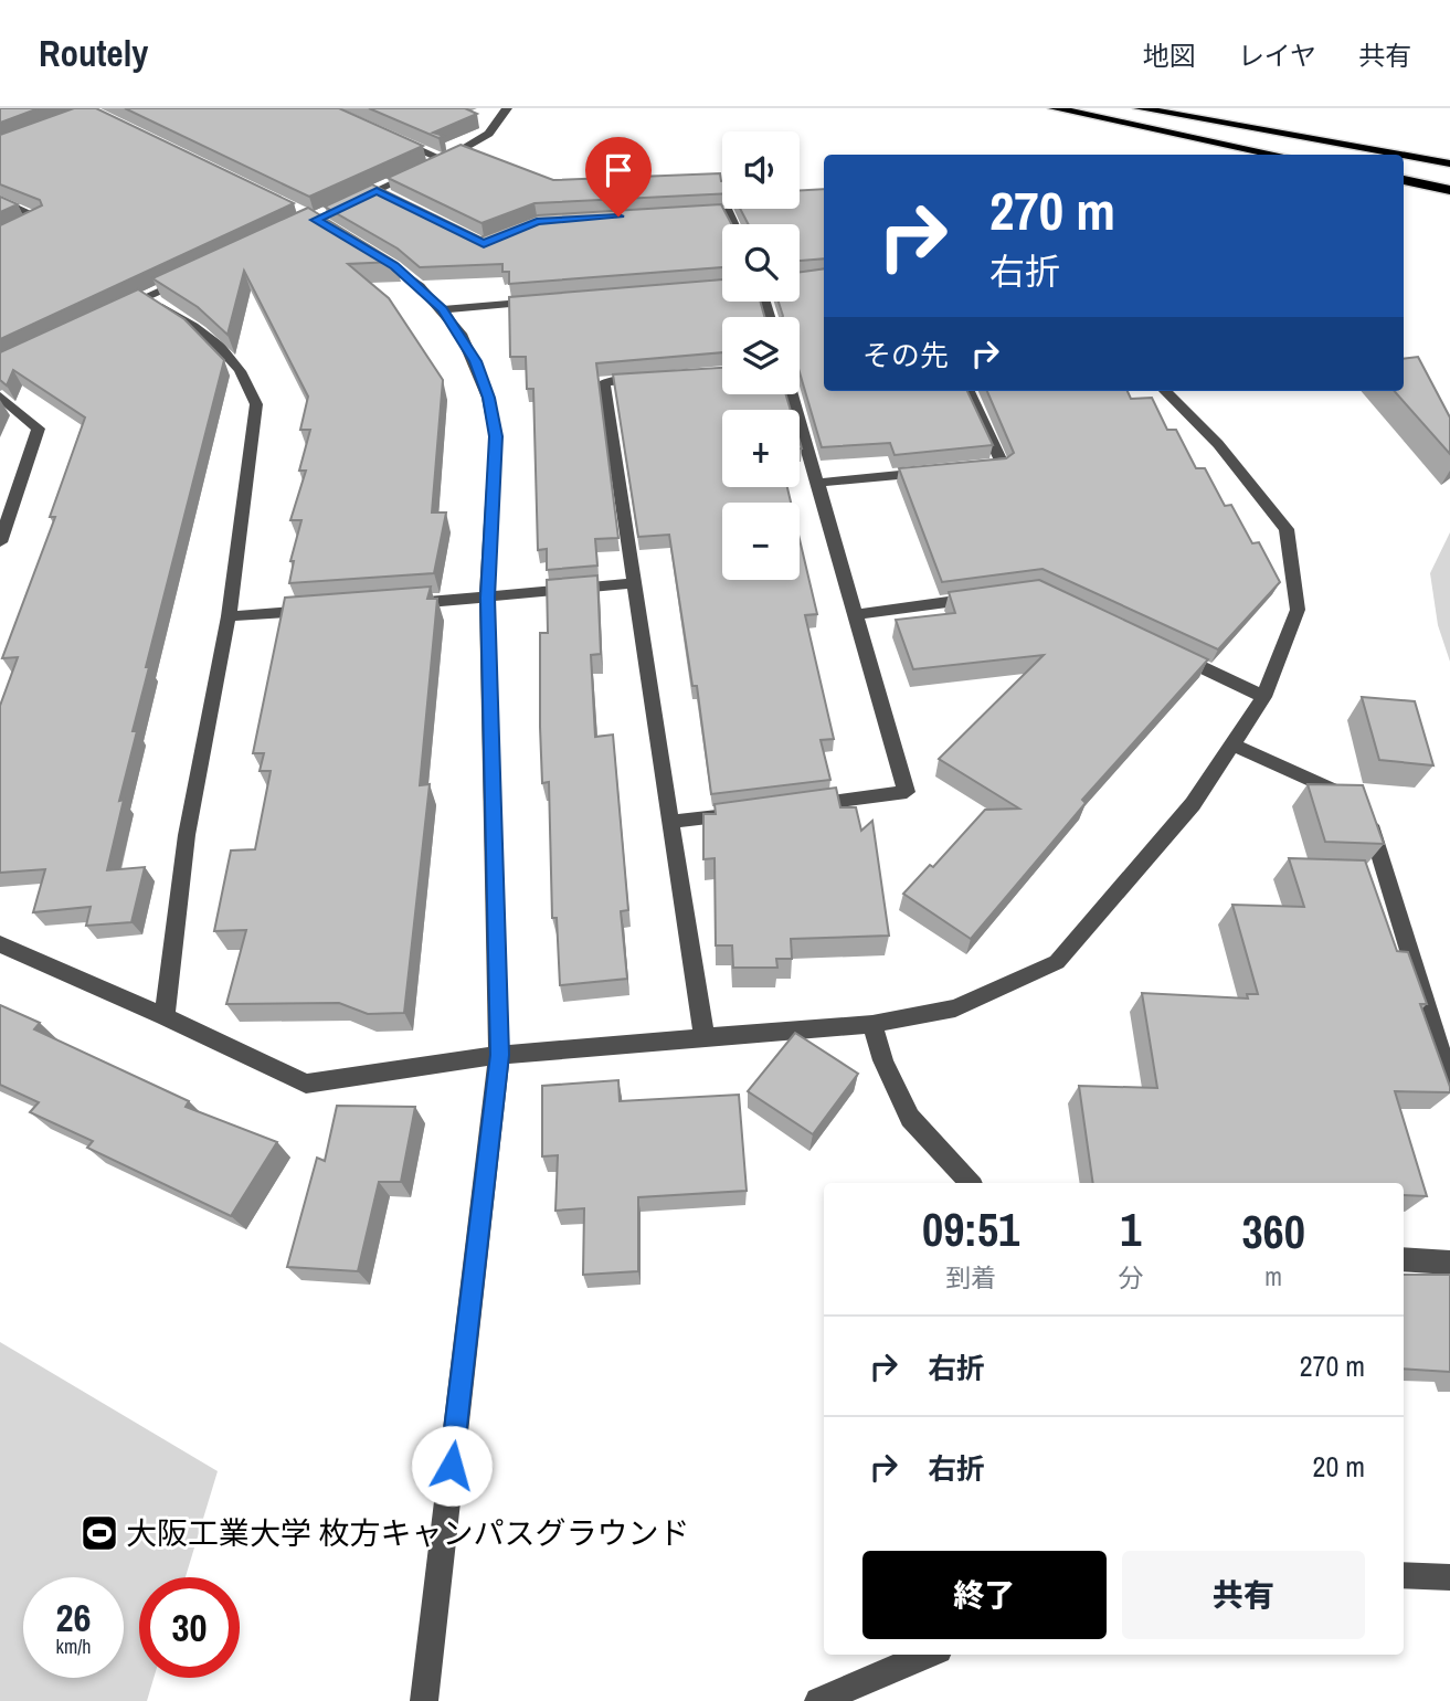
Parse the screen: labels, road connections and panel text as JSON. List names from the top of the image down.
{
  "places": {
    "sports": ["大阪工業大学 枚方キャンパスグラウンド"]
  },
  "page": {
    "header": "Routely",
    "nav": ["地図", "レイヤ", "共有"],
    "map_buttons": ["+", "−"],
    "turn": ["270 m", "右折"],
    "then": "その先",
    "eta": [
      "09:51",
      "到着",
      "1",
      "分",
      "360",
      "m"
    ],
    "list": [
      {
        "name": "右折",
        "value": "270 m"
      },
      {
        "name": "右折",
        "value": "20 m"
      }
    ],
    "buttons": ["終了", "共有"],
    "speed": "26 km/h",
    "limit": "30"
  }
}
